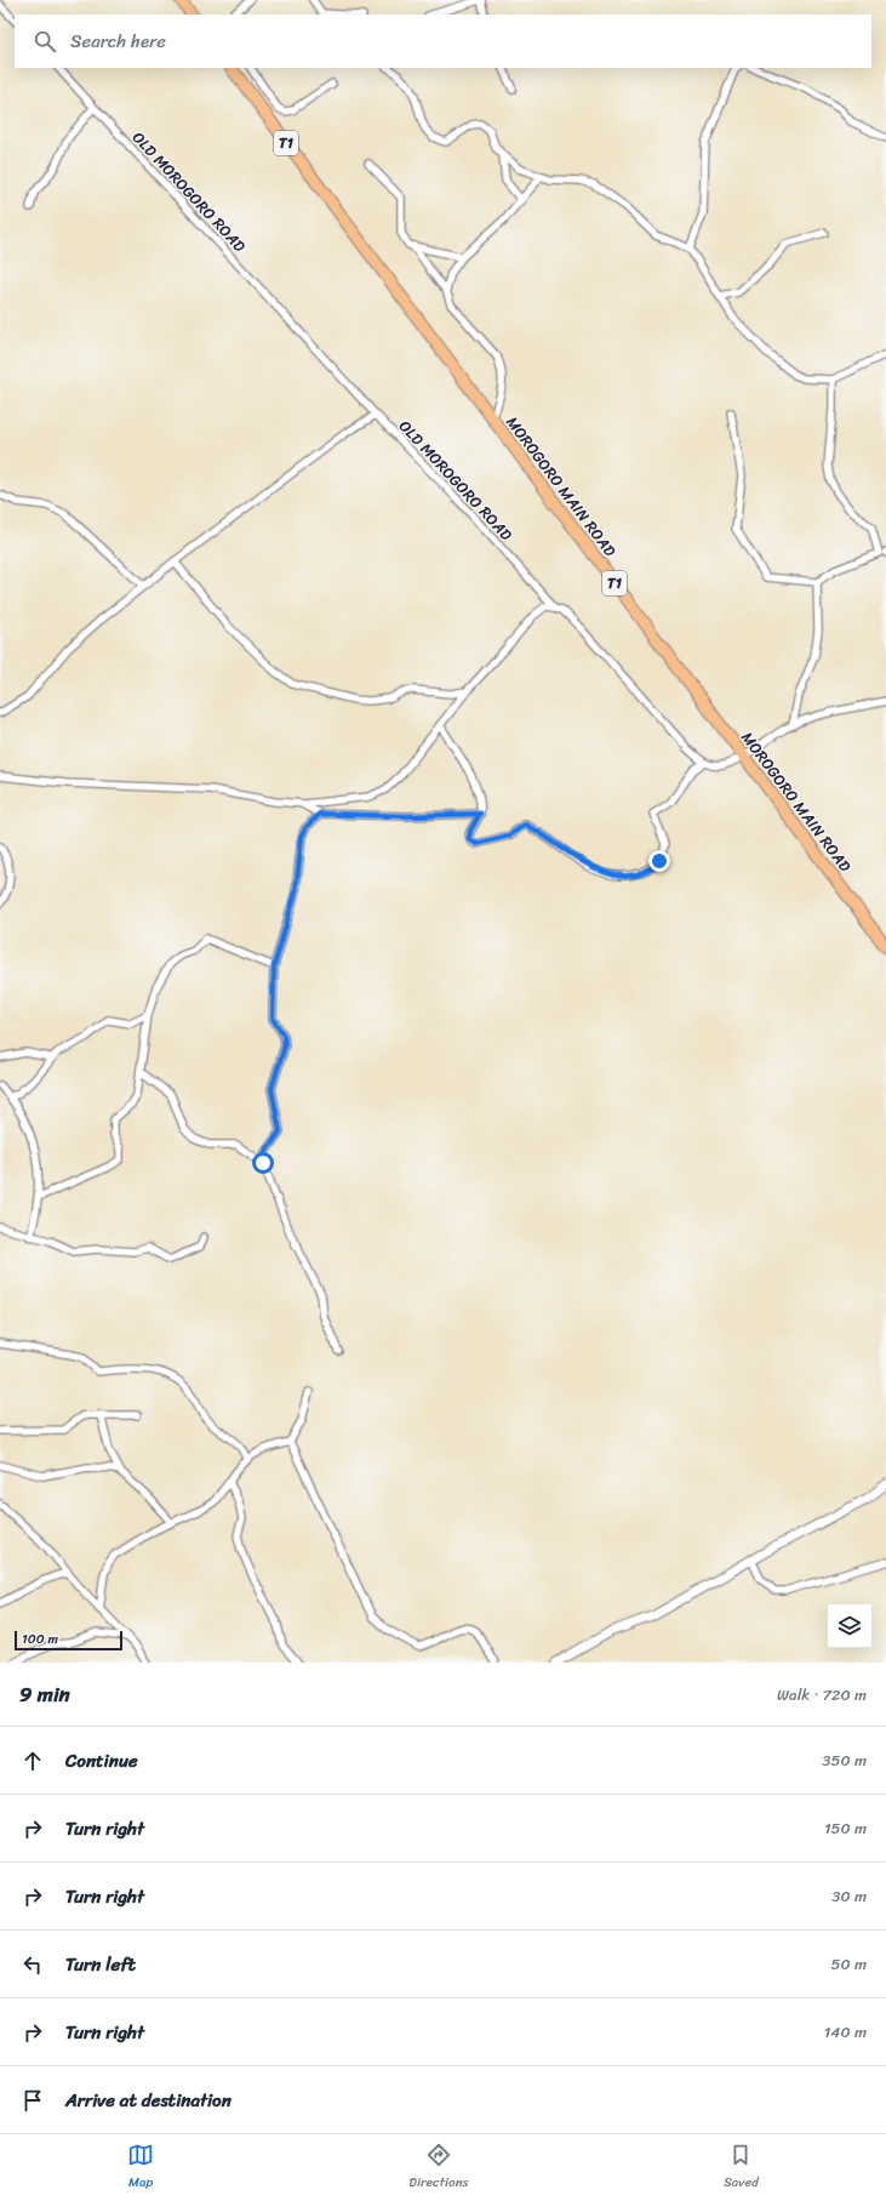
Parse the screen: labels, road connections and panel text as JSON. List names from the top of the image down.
{
  "streets": {
    "highway": ["T1", "MOROGORO MAIN ROAD"],
    "street": ["OLD MOROGORO ROAD"]
  },
  "scale_bar": "100 m",
  "page": {
    "search": "Search here",
    "scale": "100 m",
    "heading": ["9 min", "Walk · 720 m"],
    "list": [
      ["Continue", "350 m"],
      ["Turn right", "150 m"],
      ["Turn right", "30 m"],
      ["Turn left", "50 m"],
      ["Turn right", "140 m"],
      "Arrive at destination"
    ],
    "nav": ["Map", "Directions", "Saved"]
  }
}
